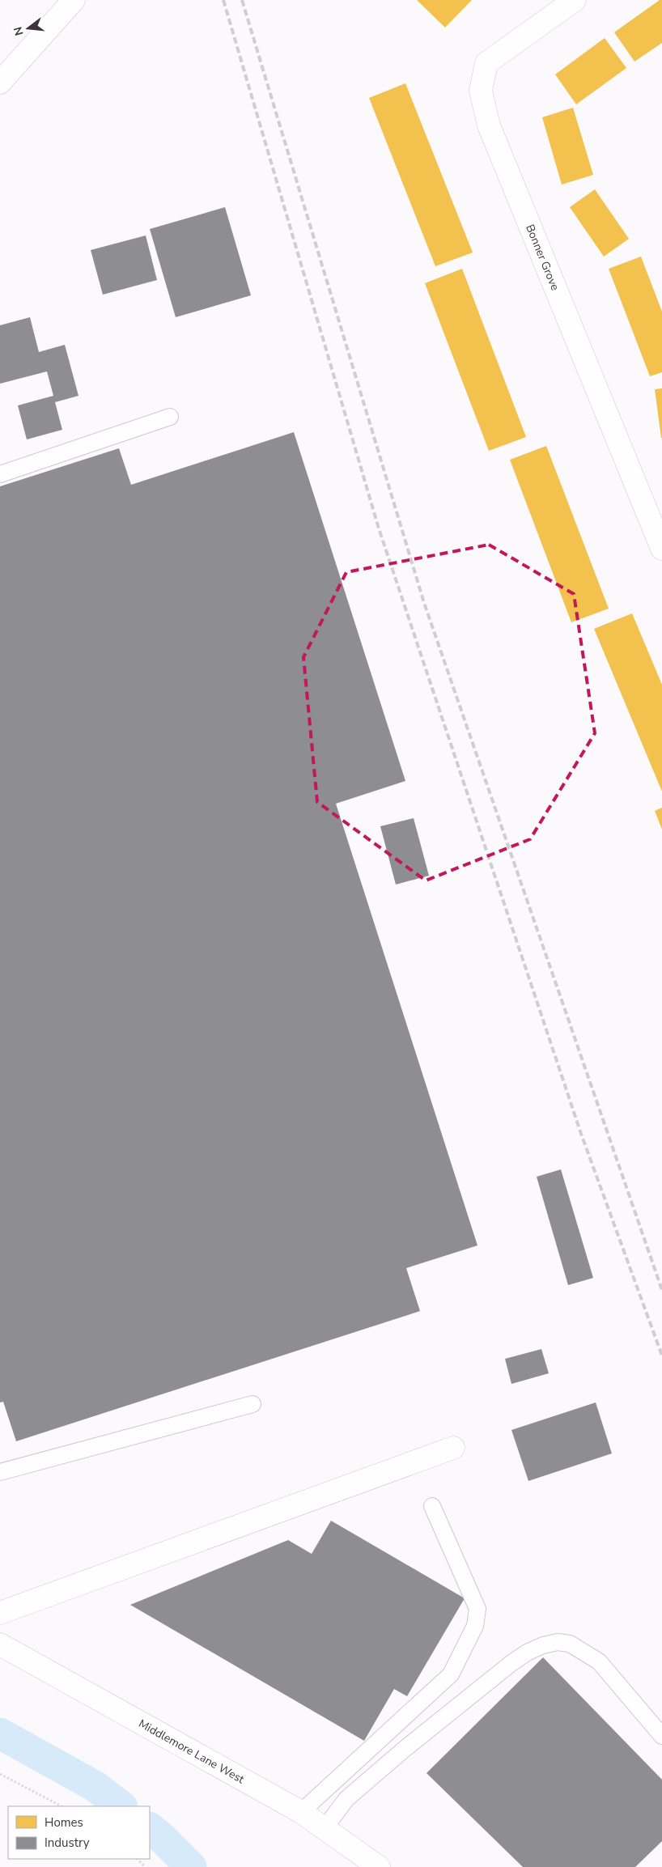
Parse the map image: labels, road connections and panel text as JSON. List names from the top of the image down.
{
  "streets": {
    "street": ["Bonner Grove", "Middlemore Lane West"]
  },
  "legend": ["Homes", "Industry"],
  "north": "left"
}
